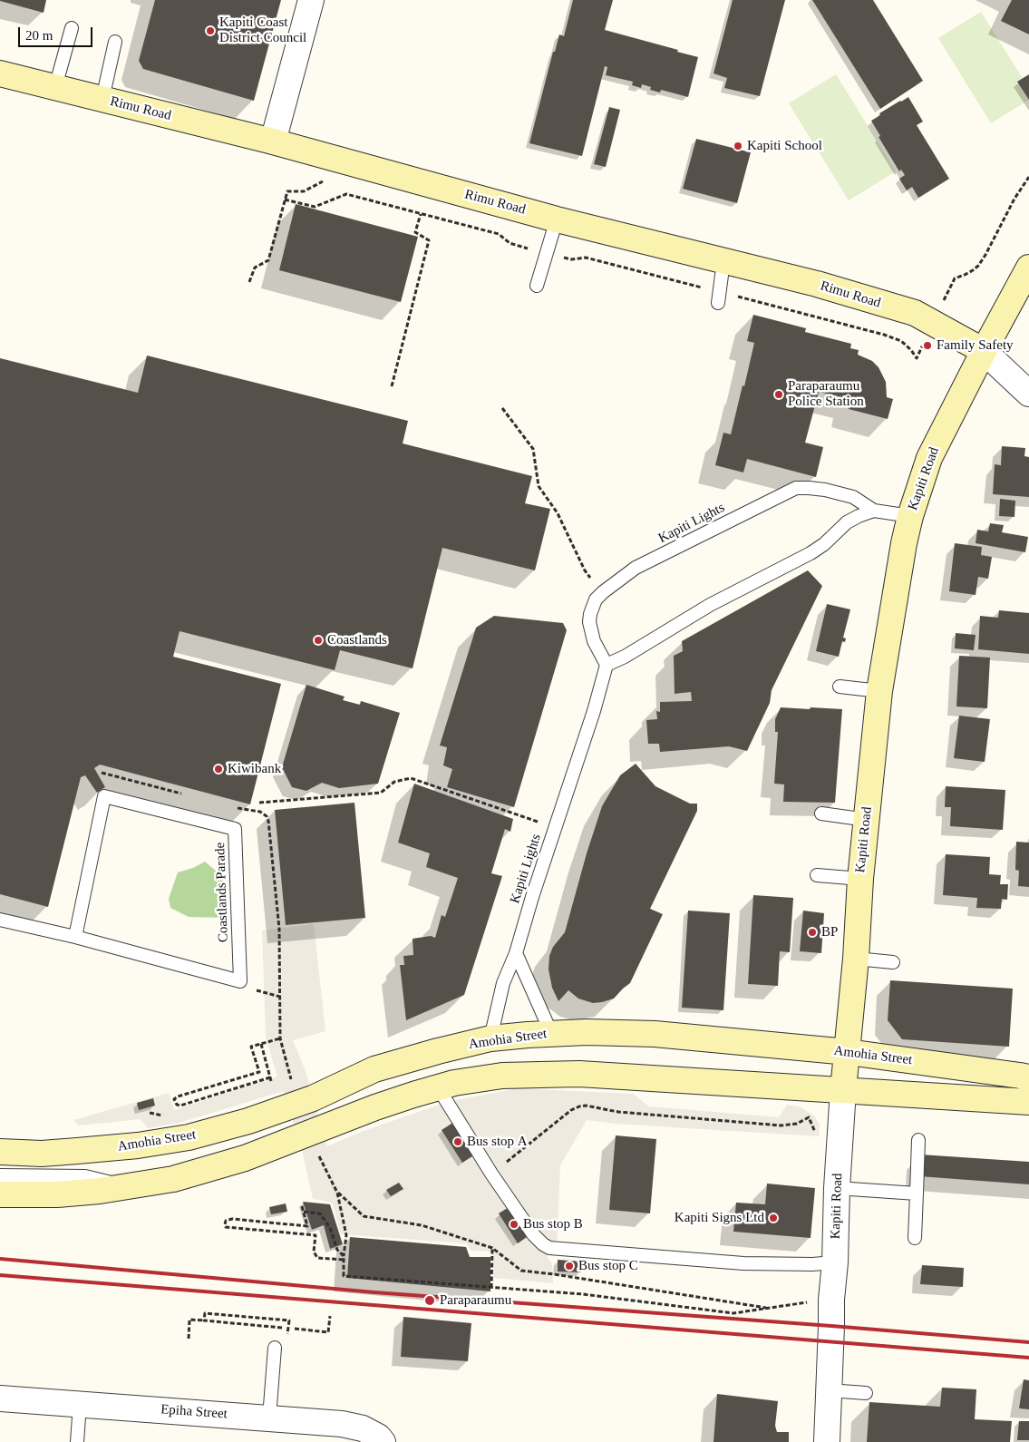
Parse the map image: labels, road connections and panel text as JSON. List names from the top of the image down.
{
  "streets": {
    "main road": ["Rimu Road", "Kapiti Road", "Amohia Street"],
    "street": ["Epiha Street"],
    "lane": ["Kapiti Lights", "Coastlands Parade"]
  },
  "crossings": [
    ["Rimu Road", "Kapiti Road"],
    ["Kapiti Road", "Kapiti Lights"],
    ["Kapiti Road", "Amohia Street"],
    ["Kapiti Lights", "Amohia Street"]
  ],
  "places": [
    "Kapiti Coast District Council",
    "Kapiti School",
    "Family Safety",
    "Paraparaumu Police Station",
    "Coastlands",
    "Kiwibank",
    "BP",
    "Bus stop A",
    "Kapiti Signs Ltd",
    "Bus stop B",
    "Bus stop C",
    "Paraparaumu"
  ],
  "scale_bar": "20 m"
}
